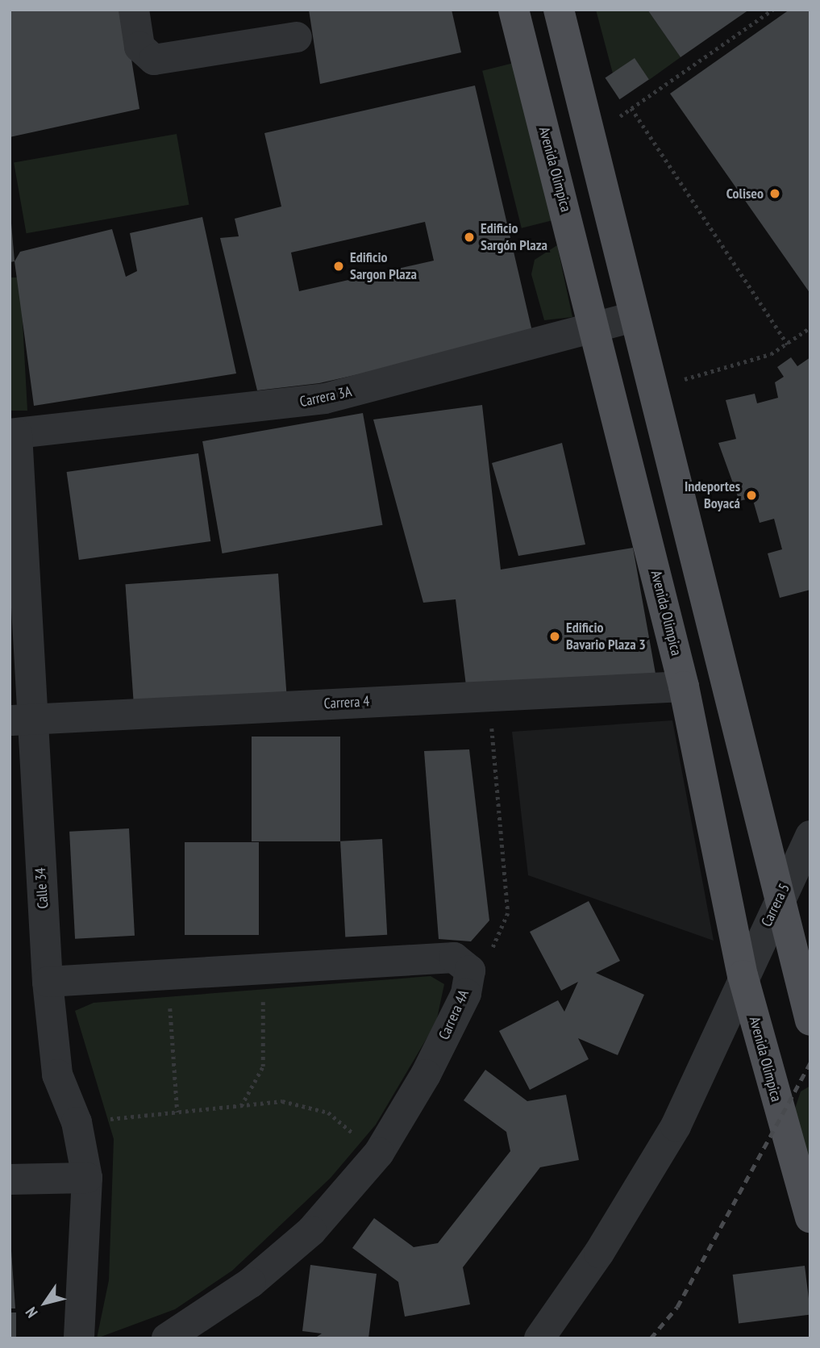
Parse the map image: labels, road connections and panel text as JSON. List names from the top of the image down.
{
  "streets": {
    "main road": ["Avenida Olimpica"],
    "street": [
      "Carrera 3A",
      "Carrera 4",
      "Calle 34",
      "Carrera 5",
      "Carrera 4A"
    ]
  },
  "crossings": [
    ["Avenida Olimpica", "Carrera 3A"],
    ["Avenida Olimpica", "Carrera 4"],
    ["Avenida Olimpica", "Carrera 5"],
    ["Carrera 3A", "Calle 34"],
    ["Carrera 4", "Calle 34"],
    ["Calle 34", "Carrera 4A"]
  ],
  "places": [
    "Coliseo",
    "Edificio Sargón Plaza",
    "Edificio Sargon Plaza",
    "Indeportes Boyacá",
    "Edificio Bavario Plaza 3"
  ],
  "north": "bottom left"
}
